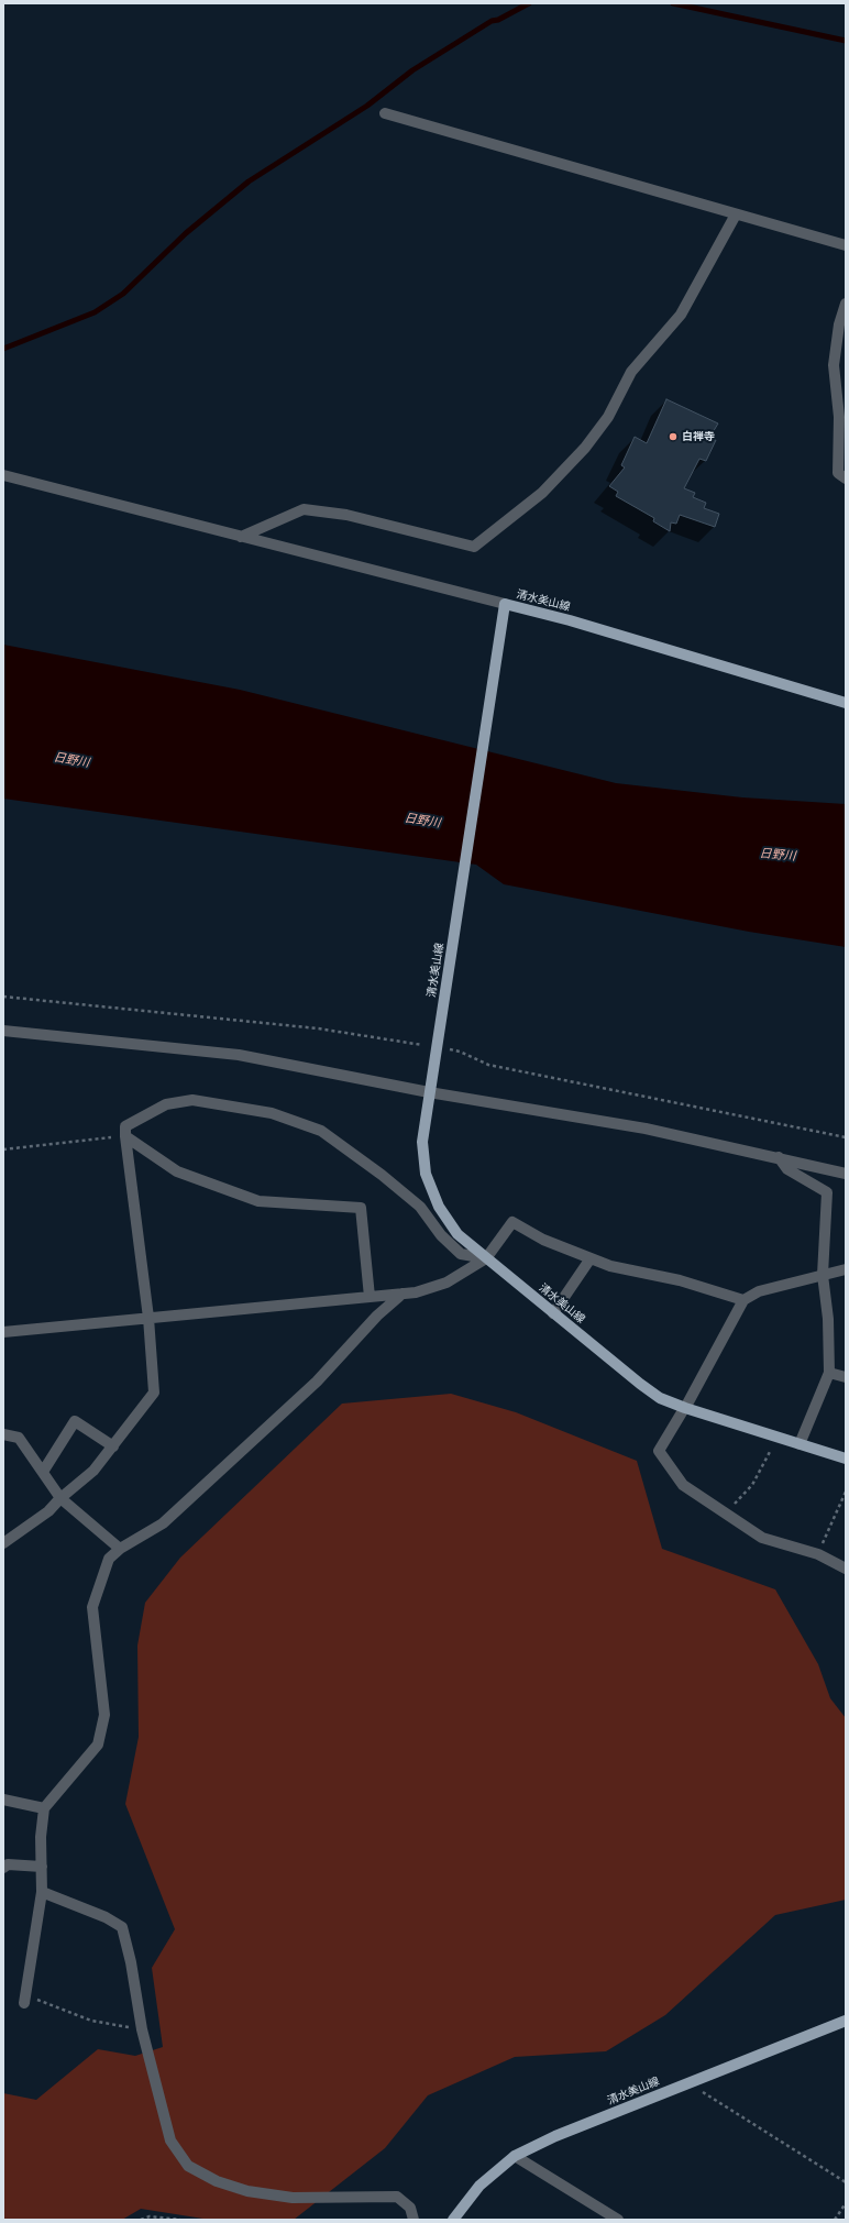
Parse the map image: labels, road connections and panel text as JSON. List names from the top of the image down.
{
  "streets": {
    "main road": ["清水美山線"]
  },
  "water": ["日野川"],
  "places": ["白禅寺"]
}
